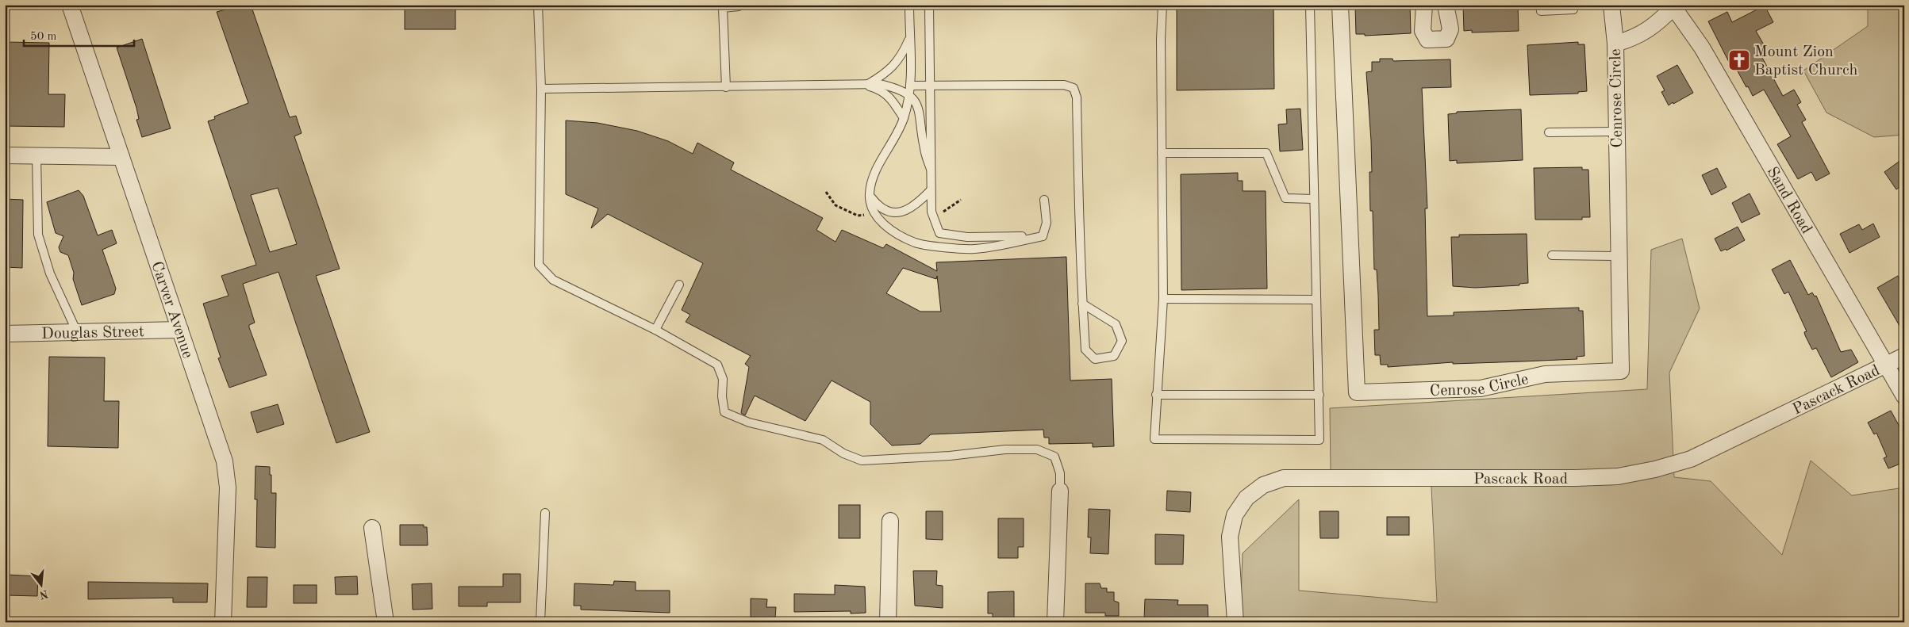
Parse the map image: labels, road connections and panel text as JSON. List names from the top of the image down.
{
  "streets": {
    "street": [
      "Cenrose Circle",
      "Sand Road",
      "Carver Avenue",
      "Douglas Street",
      "Pascack Road"
    ]
  },
  "crossings": [
    ["Sand Road", "Pascack Road"],
    ["Carver Avenue", "Douglas Street"]
  ],
  "places": {
    "church": ["Mount Zion Baptist Church"]
  },
  "scale_bar": "50 m",
  "north": "bottom"
}
